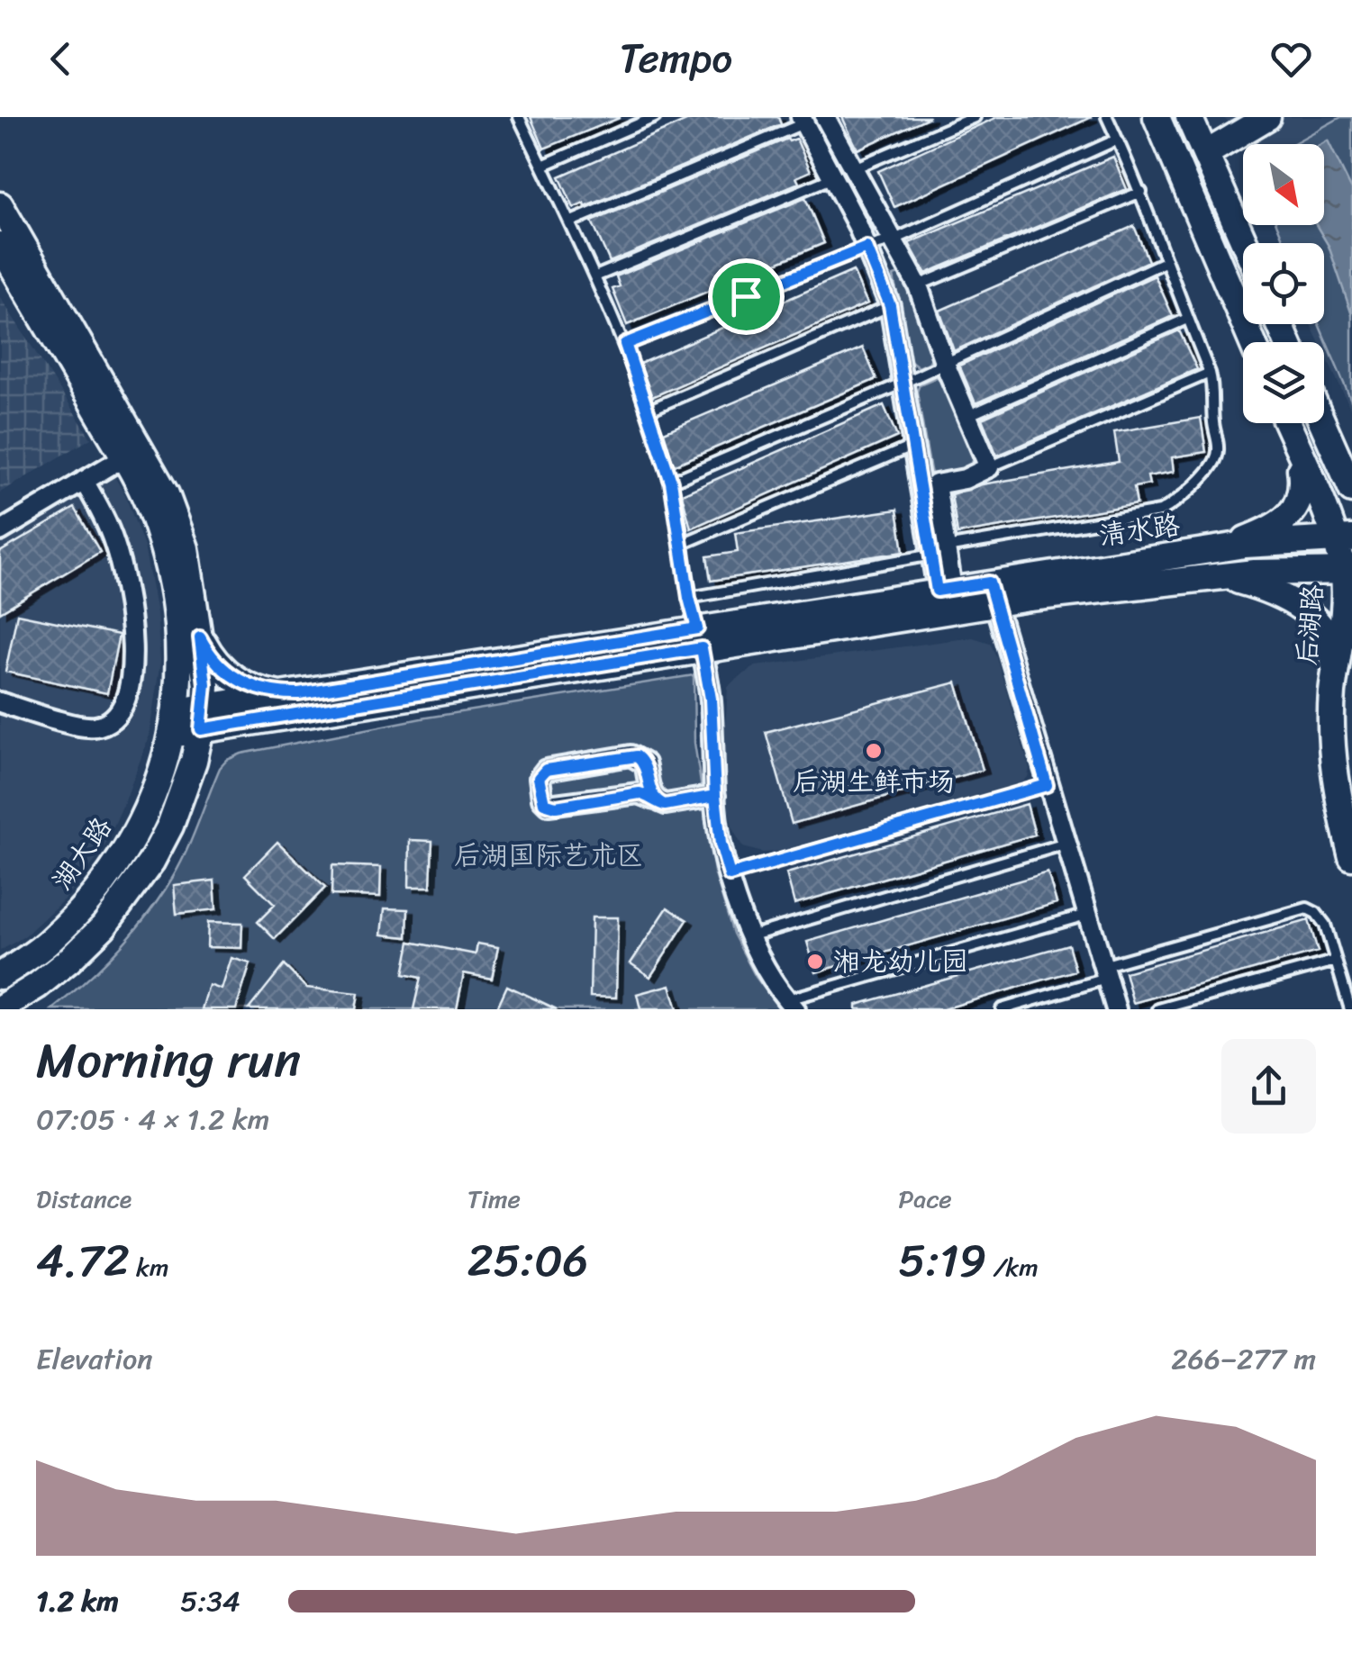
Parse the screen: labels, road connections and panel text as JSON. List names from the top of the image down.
{
  "streets": {
    "main road": ["清水路", "后湖路", "湖大路"]
  },
  "crossings": [
    ["清水路", "后湖路"]
  ],
  "parks": ["后湖国际艺术区"],
  "places": ["后湖生鲜市场", "湘龙幼儿园"],
  "north": "bottom right",
  "page": {
    "header": "Tempo",
    "heading": ["Morning run", "07:05 · 4 × 1.2 km"],
    "stats": [
      ["Distance", "4.72 km"],
      ["Time", "25:06"],
      ["Pace", "5:19 /km"]
    ],
    "chart": ["Elevation", "266–277 m"],
    "list": [
      {
        "name": "1.2 km",
        "note": "5:34"
      }
    ]
  }
}
